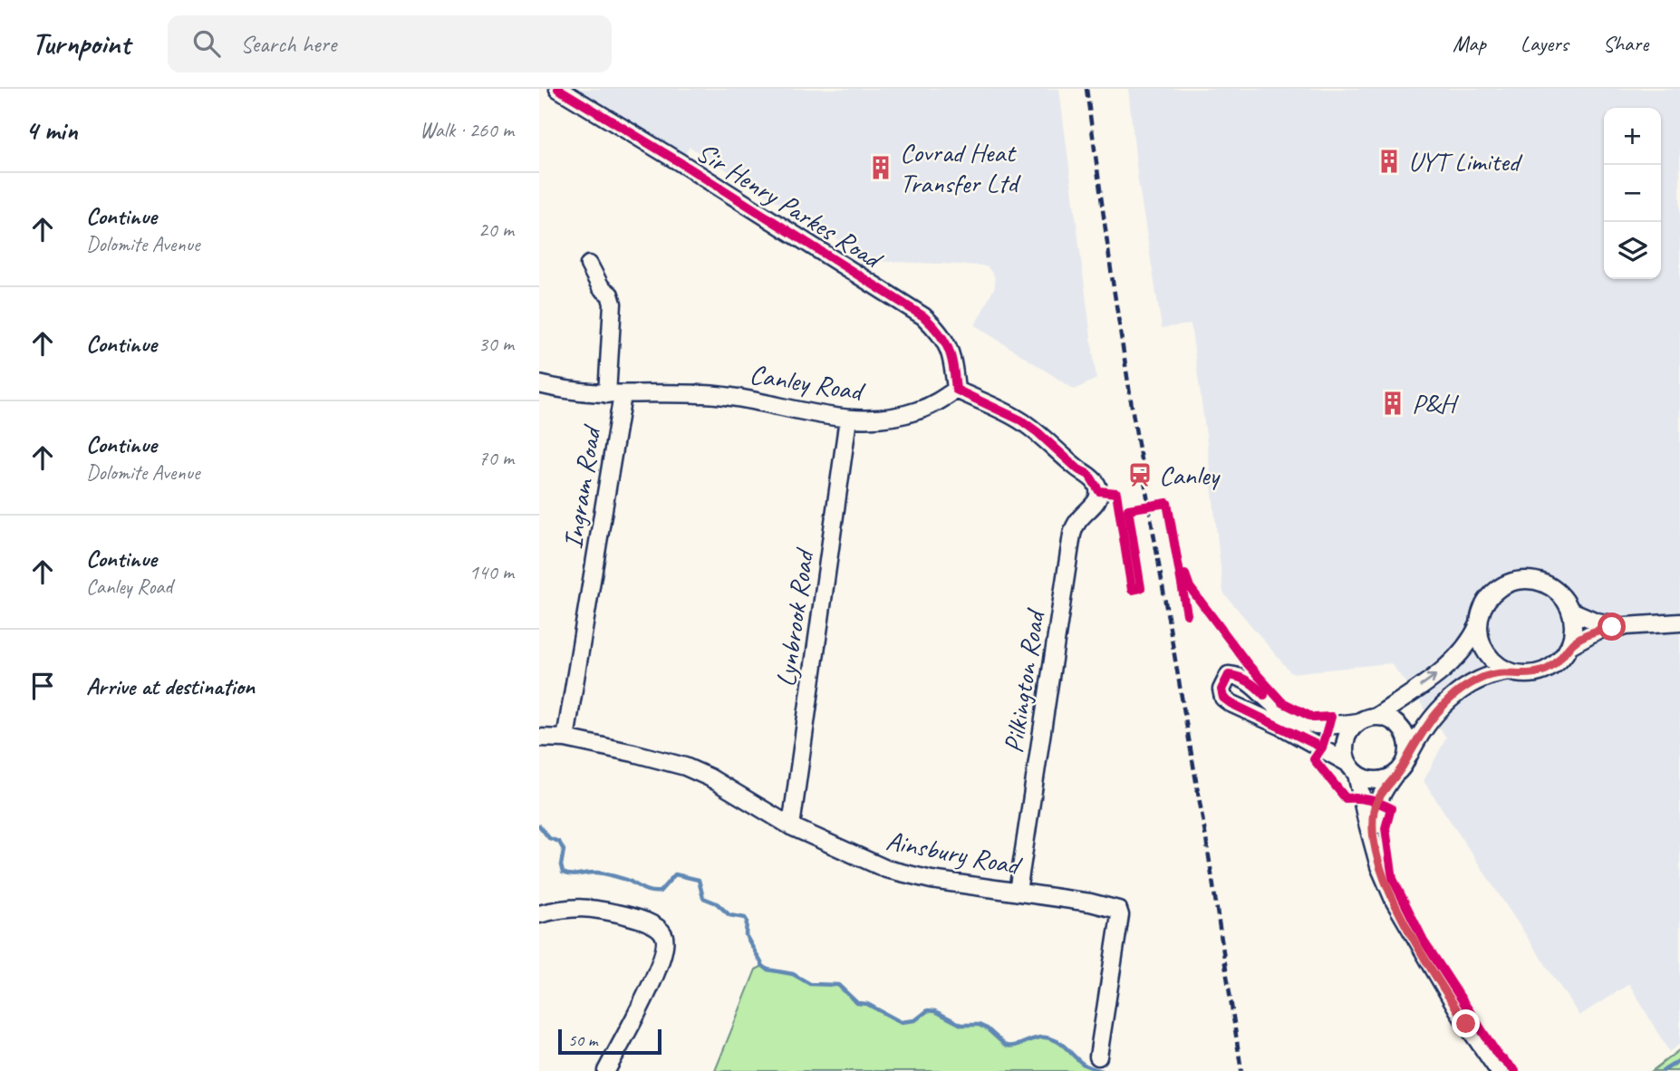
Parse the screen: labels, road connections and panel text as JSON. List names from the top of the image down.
{
  "streets": {
    "street": [
      "Sir Henry Parkes Road",
      "Canley Road",
      "Ingram Road",
      "Lynbrook Road",
      "Pilkington Road",
      "Ainsbury Road"
    ]
  },
  "crossings": [
    ["Sir Henry Parkes Road", "Canley Road"],
    ["Sir Henry Parkes Road", "Pilkington Road"],
    ["Canley Road", "Ingram Road"],
    ["Canley Road", "Lynbrook Road"],
    ["Canley Road", "Pilkington Road"],
    ["Ingram Road", "Ainsbury Road"],
    ["Lynbrook Road", "Ainsbury Road"],
    ["Pilkington Road", "Ainsbury Road"]
  ],
  "places": {
    "building": ["UYT Limited", "Covrad Heat Transfer Ltd", "P&H"],
    "station": ["Canley"]
  },
  "scale_bar": "50 m",
  "page": {
    "header": "Turnpoint",
    "search": "Search here",
    "nav": ["Map", "Layers", "Share"],
    "heading": ["4 min", "Walk · 260 m"],
    "map_buttons": ["+", "−"],
    "list": [
      ["Continue", "Dolomite Avenue", "20 m"],
      ["Continue", "30 m"],
      ["Continue", "Dolomite Avenue", "70 m"],
      ["Continue", "Canley Road", "140 m"],
      "Arrive at destination"
    ],
    "scale": "50 m"
  }
}
